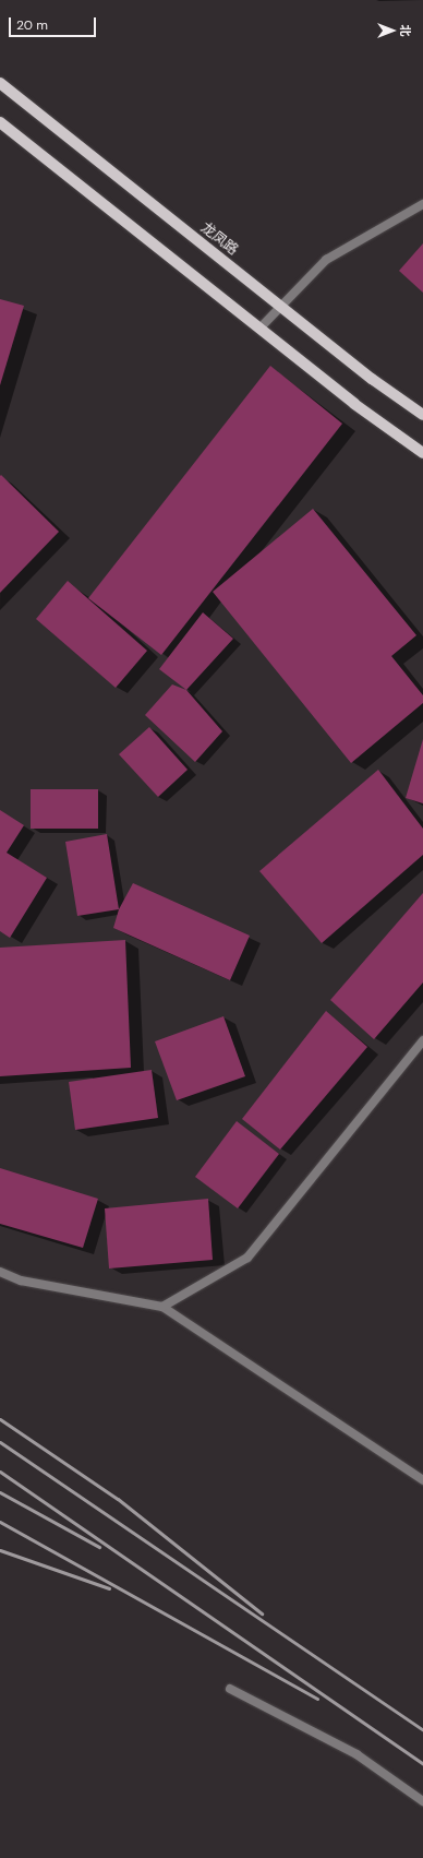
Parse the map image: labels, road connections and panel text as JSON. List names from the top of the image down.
{
  "streets": {
    "main road": ["龙凤路"]
  },
  "scale_bar": "20 m",
  "north": "right"
}
